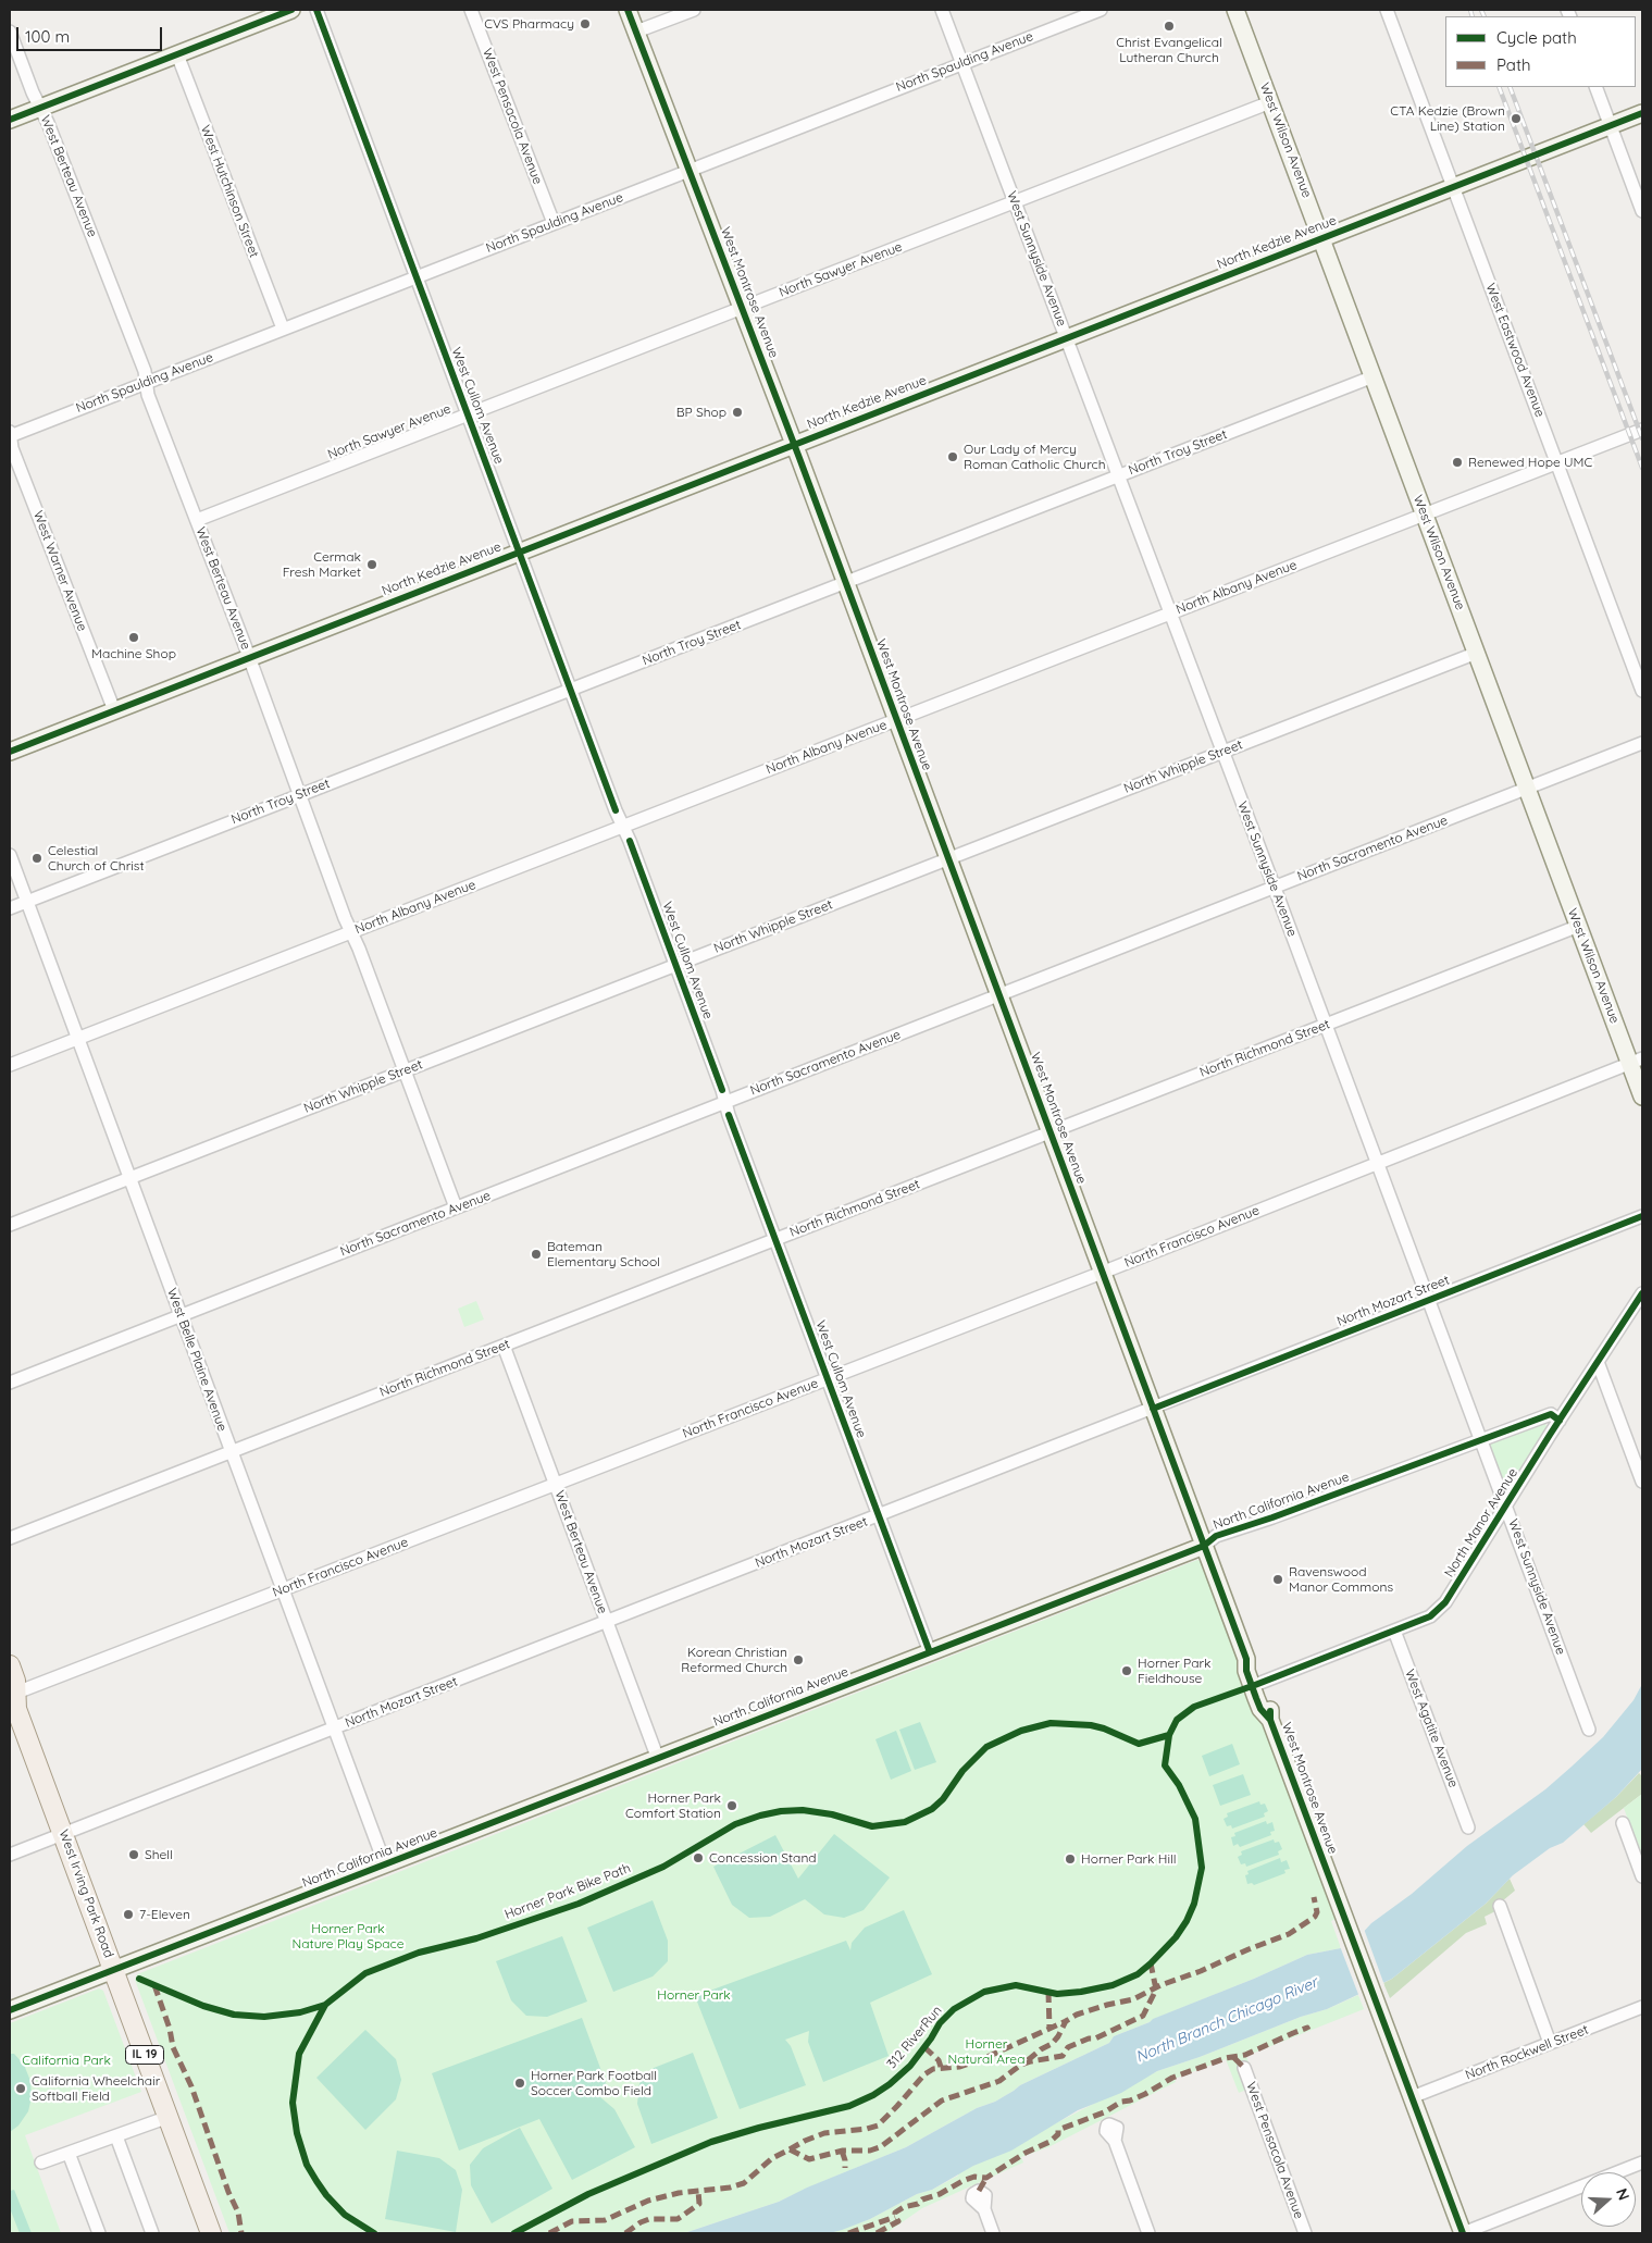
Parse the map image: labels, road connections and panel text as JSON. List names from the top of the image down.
{
  "streets": {
    "main road": [
      "West Wilson Avenue",
      "North Kedzie Avenue",
      "West Montrose Avenue",
      "North California Avenue",
      "West Irving Park Road",
      "IL 19"
    ],
    "street": [
      "North Spaulding Avenue",
      "West Pensacola Avenue",
      "West Berteau Avenue",
      "West Hutchinson Street",
      "West Sunnyside Avenue",
      "North Sawyer Avenue",
      "West Eastwood Avenue",
      "West Cullom Avenue",
      "North Troy Street",
      "West Warner Avenue",
      "North Albany Avenue",
      "North Whipple Street",
      "North Sacramento Avenue",
      "North Richmond Street",
      "North Francisco Avenue",
      "North Mozart Street",
      "West Belle Plaine Avenue",
      "North Manor Avenue",
      "West Agatite Avenue",
      "North Rockwell Street"
    ],
    "cycle path": ["Horner Park Bike Path", "312 RiverRun"]
  },
  "crossings": [
    ["North Spaulding Avenue", "West Pensacola Avenue"],
    ["North Spaulding Avenue", "West Berteau Avenue"],
    ["North Spaulding Avenue", "West Hutchinson Street"],
    ["North Spaulding Avenue", "West Sunnyside Avenue"],
    ["North Spaulding Avenue", "West Montrose Avenue"],
    ["North Spaulding Avenue", "West Cullom Avenue"],
    ["North Spaulding Avenue", "West Warner Avenue"],
    ["West Wilson Avenue", "North Kedzie Avenue"],
    ["West Wilson Avenue", "North Sawyer Avenue"],
    ["West Wilson Avenue", "North Troy Street"],
    ["West Wilson Avenue", "North Albany Avenue"],
    ["West Wilson Avenue", "North Whipple Street"],
    ["West Wilson Avenue", "North Sacramento Avenue"],
    ["West Wilson Avenue", "North Richmond Street"],
    ["West Wilson Avenue", "North Francisco Avenue"],
    ["West Berteau Avenue", "North Kedzie Avenue"],
    ["West Berteau Avenue", "North Sawyer Avenue"],
    ["West Berteau Avenue", "North Troy Street"],
    ["West Berteau Avenue", "North Albany Avenue"],
    ["West Berteau Avenue", "North Whipple Street"],
    ["West Berteau Avenue", "North Sacramento Avenue"],
    ["West Berteau Avenue", "North Richmond Street"],
    ["West Berteau Avenue", "North Francisco Avenue"],
    ["West Berteau Avenue", "North Mozart Street"],
    ["West Berteau Avenue", "North California Avenue"],
    ["North Kedzie Avenue", "West Sunnyside Avenue"],
    ["North Kedzie Avenue", "West Montrose Avenue"],
    ["North Kedzie Avenue", "West Eastwood Avenue"],
    ["North Kedzie Avenue", "West Cullom Avenue"],
    ["North Kedzie Avenue", "West Warner Avenue"],
    ["West Sunnyside Avenue", "North Sawyer Avenue"],
    ["West Sunnyside Avenue", "North Troy Street"],
    ["West Sunnyside Avenue", "North Albany Avenue"],
    ["West Sunnyside Avenue", "North Whipple Street"],
    ["West Sunnyside Avenue", "North Sacramento Avenue"],
    ["West Sunnyside Avenue", "North Richmond Street"],
    ["West Sunnyside Avenue", "North Francisco Avenue"],
    ["West Sunnyside Avenue", "North Mozart Street"],
    ["West Sunnyside Avenue", "North California Avenue"],
    ["West Sunnyside Avenue", "North Manor Avenue"],
    ["North Sawyer Avenue", "West Montrose Avenue"],
    ["North Sawyer Avenue", "West Cullom Avenue"],
    ["West Montrose Avenue", "North Troy Street"],
    ["West Montrose Avenue", "North Albany Avenue"],
    ["West Montrose Avenue", "North Whipple Street"],
    ["West Montrose Avenue", "North Sacramento Avenue"],
    ["West Montrose Avenue", "North Richmond Street"],
    ["West Montrose Avenue", "North Francisco Avenue"],
    ["West Montrose Avenue", "North Mozart Street"],
    ["West Montrose Avenue", "North California Avenue"],
    ["West Montrose Avenue", "North Manor Avenue"],
    ["West Montrose Avenue", "North Rockwell Street"],
    ["West Eastwood Avenue", "North Albany Avenue"],
    ["West Cullom Avenue", "North Troy Street"],
    ["West Cullom Avenue", "North Albany Avenue"],
    ["West Cullom Avenue", "North Whipple Street"],
    ["West Cullom Avenue", "North Sacramento Avenue"],
    ["West Cullom Avenue", "North Richmond Street"],
    ["West Cullom Avenue", "North Francisco Avenue"],
    ["West Cullom Avenue", "North Mozart Street"],
    ["West Cullom Avenue", "North California Avenue"],
    ["North Troy Street", "West Belle Plaine Avenue"],
    ["North Albany Avenue", "West Belle Plaine Avenue"],
    ["North Whipple Street", "West Belle Plaine Avenue"],
    ["North Sacramento Avenue", "West Belle Plaine Avenue"],
    ["North Richmond Street", "West Belle Plaine Avenue"],
    ["North Francisco Avenue", "West Belle Plaine Avenue"],
    ["North Francisco Avenue", "West Irving Park Road"],
    ["North Mozart Street", "West Belle Plaine Avenue"],
    ["North Mozart Street", "West Irving Park Road"],
    ["West Belle Plaine Avenue", "North California Avenue"],
    ["North California Avenue", "North Manor Avenue"],
    ["North California Avenue", "West Irving Park Road"],
    ["North Manor Avenue", "West Agatite Avenue"]
  ],
  "water": ["North Branch Chicago River"],
  "parks": [
    "Horner Park Nature Play Space",
    "Horner Park",
    "Horner Natural Area",
    "California Park"
  ],
  "places": [
    "CVS Pharmacy",
    "Christ Evangelical Lutheran Church",
    "CTA Kedzie (Brown Line) Station",
    "BP Shop",
    "Our Lady of Mercy Roman Catholic Church",
    "Renewed Hope UMC",
    "Cermak Fresh Market",
    "Machine Shop",
    "Celestial Church of Christ",
    "Bateman Elementary School",
    "Ravenswood Manor Commons",
    "Korean Christian Reformed Church",
    "Horner Park Fieldhouse",
    "Horner Park Comfort Station",
    "Shell",
    "Concession Stand",
    "Horner Park Hill",
    "7-Eleven",
    "Horner Park Football Soccer Combo Field",
    "California Wheelchair Softball Field"
  ],
  "legend": ["Cycle path", "Path"],
  "scale_bar": "100 m",
  "north": "right"
}
